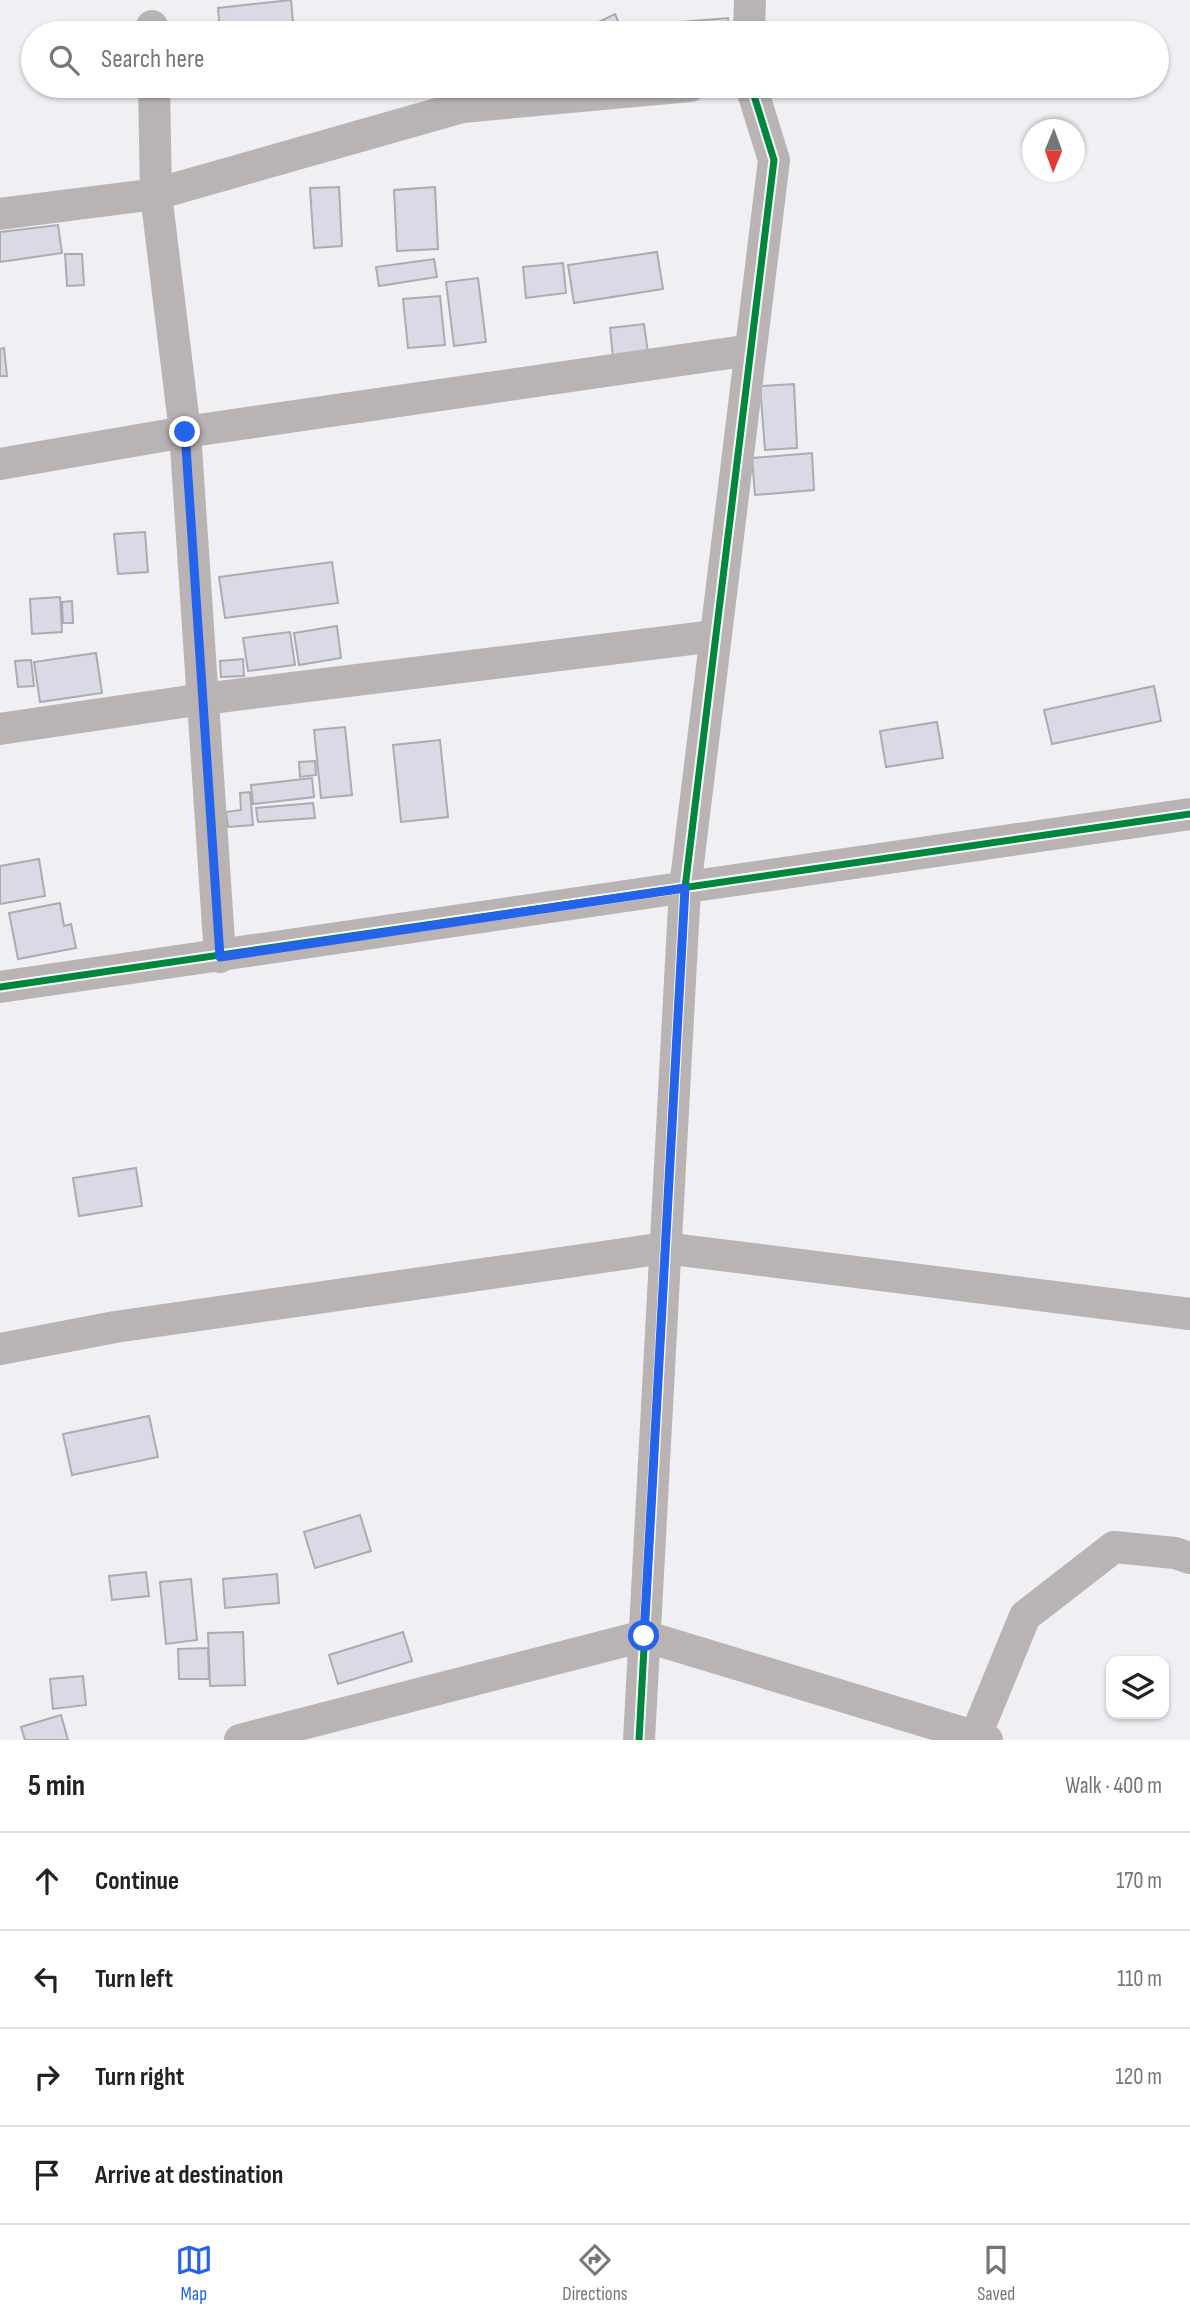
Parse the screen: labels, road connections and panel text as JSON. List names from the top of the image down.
{
  "north": "bottom",
  "page": {
    "search": "Search here",
    "heading": ["5 min", "Walk · 400 m"],
    "list": [
      ["Continue", "170 m"],
      ["Turn left", "110 m"],
      ["Turn right", "120 m"],
      "Arrive at destination"
    ],
    "nav": ["Map", "Directions", "Saved"]
  }
}
